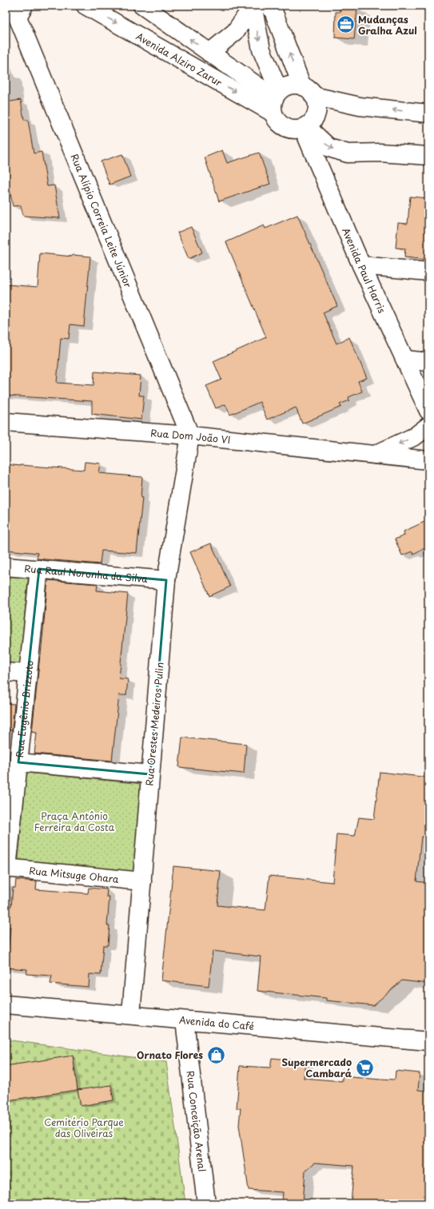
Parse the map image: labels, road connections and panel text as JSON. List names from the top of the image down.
{
  "streets": {
    "street": [
      "Avenida Alziro Zarur",
      "Rua Alípio Correia Leite Júnior",
      "Avenida Paul Harris",
      "Rua Dom João VI",
      "Rua Raul Noronha da Silva",
      "Rua Eugênio Brizzoto",
      "Rua Orestes Medeiros Pulin",
      "Rua Mitsuge Ohara",
      "Avenida do Café",
      "Rua Conceição Arenal"
    ]
  },
  "crossings": [
    ["Avenida Alziro Zarur", "Avenida Paul Harris"],
    ["Rua Alípio Correia Leite Júnior", "Rua Dom João VI"],
    ["Rua Alípio Correia Leite Júnior", "Rua Orestes Medeiros Pulin"],
    ["Rua Dom João VI", "Rua Orestes Medeiros Pulin"],
    ["Rua Raul Noronha da Silva", "Rua Eugênio Brizzoto"],
    ["Rua Raul Noronha da Silva", "Rua Orestes Medeiros Pulin"],
    ["Rua Eugênio Brizzoto", "Rua Mitsuge Ohara"],
    ["Rua Orestes Medeiros Pulin", "Rua Mitsuge Ohara"],
    ["Rua Orestes Medeiros Pulin", "Avenida do Café"],
    ["Avenida do Café", "Rua Conceição Arenal"]
  ],
  "parks": ["Praça Antônio Ferreira da Costa", "Cemitério Parque das Oliveiras"],
  "places": {
    "office": ["Mudanças Gralha Azul"],
    "shop": ["Ornato Flores"],
    "supermarket": ["Supermercado Cambará"]
  }
}
